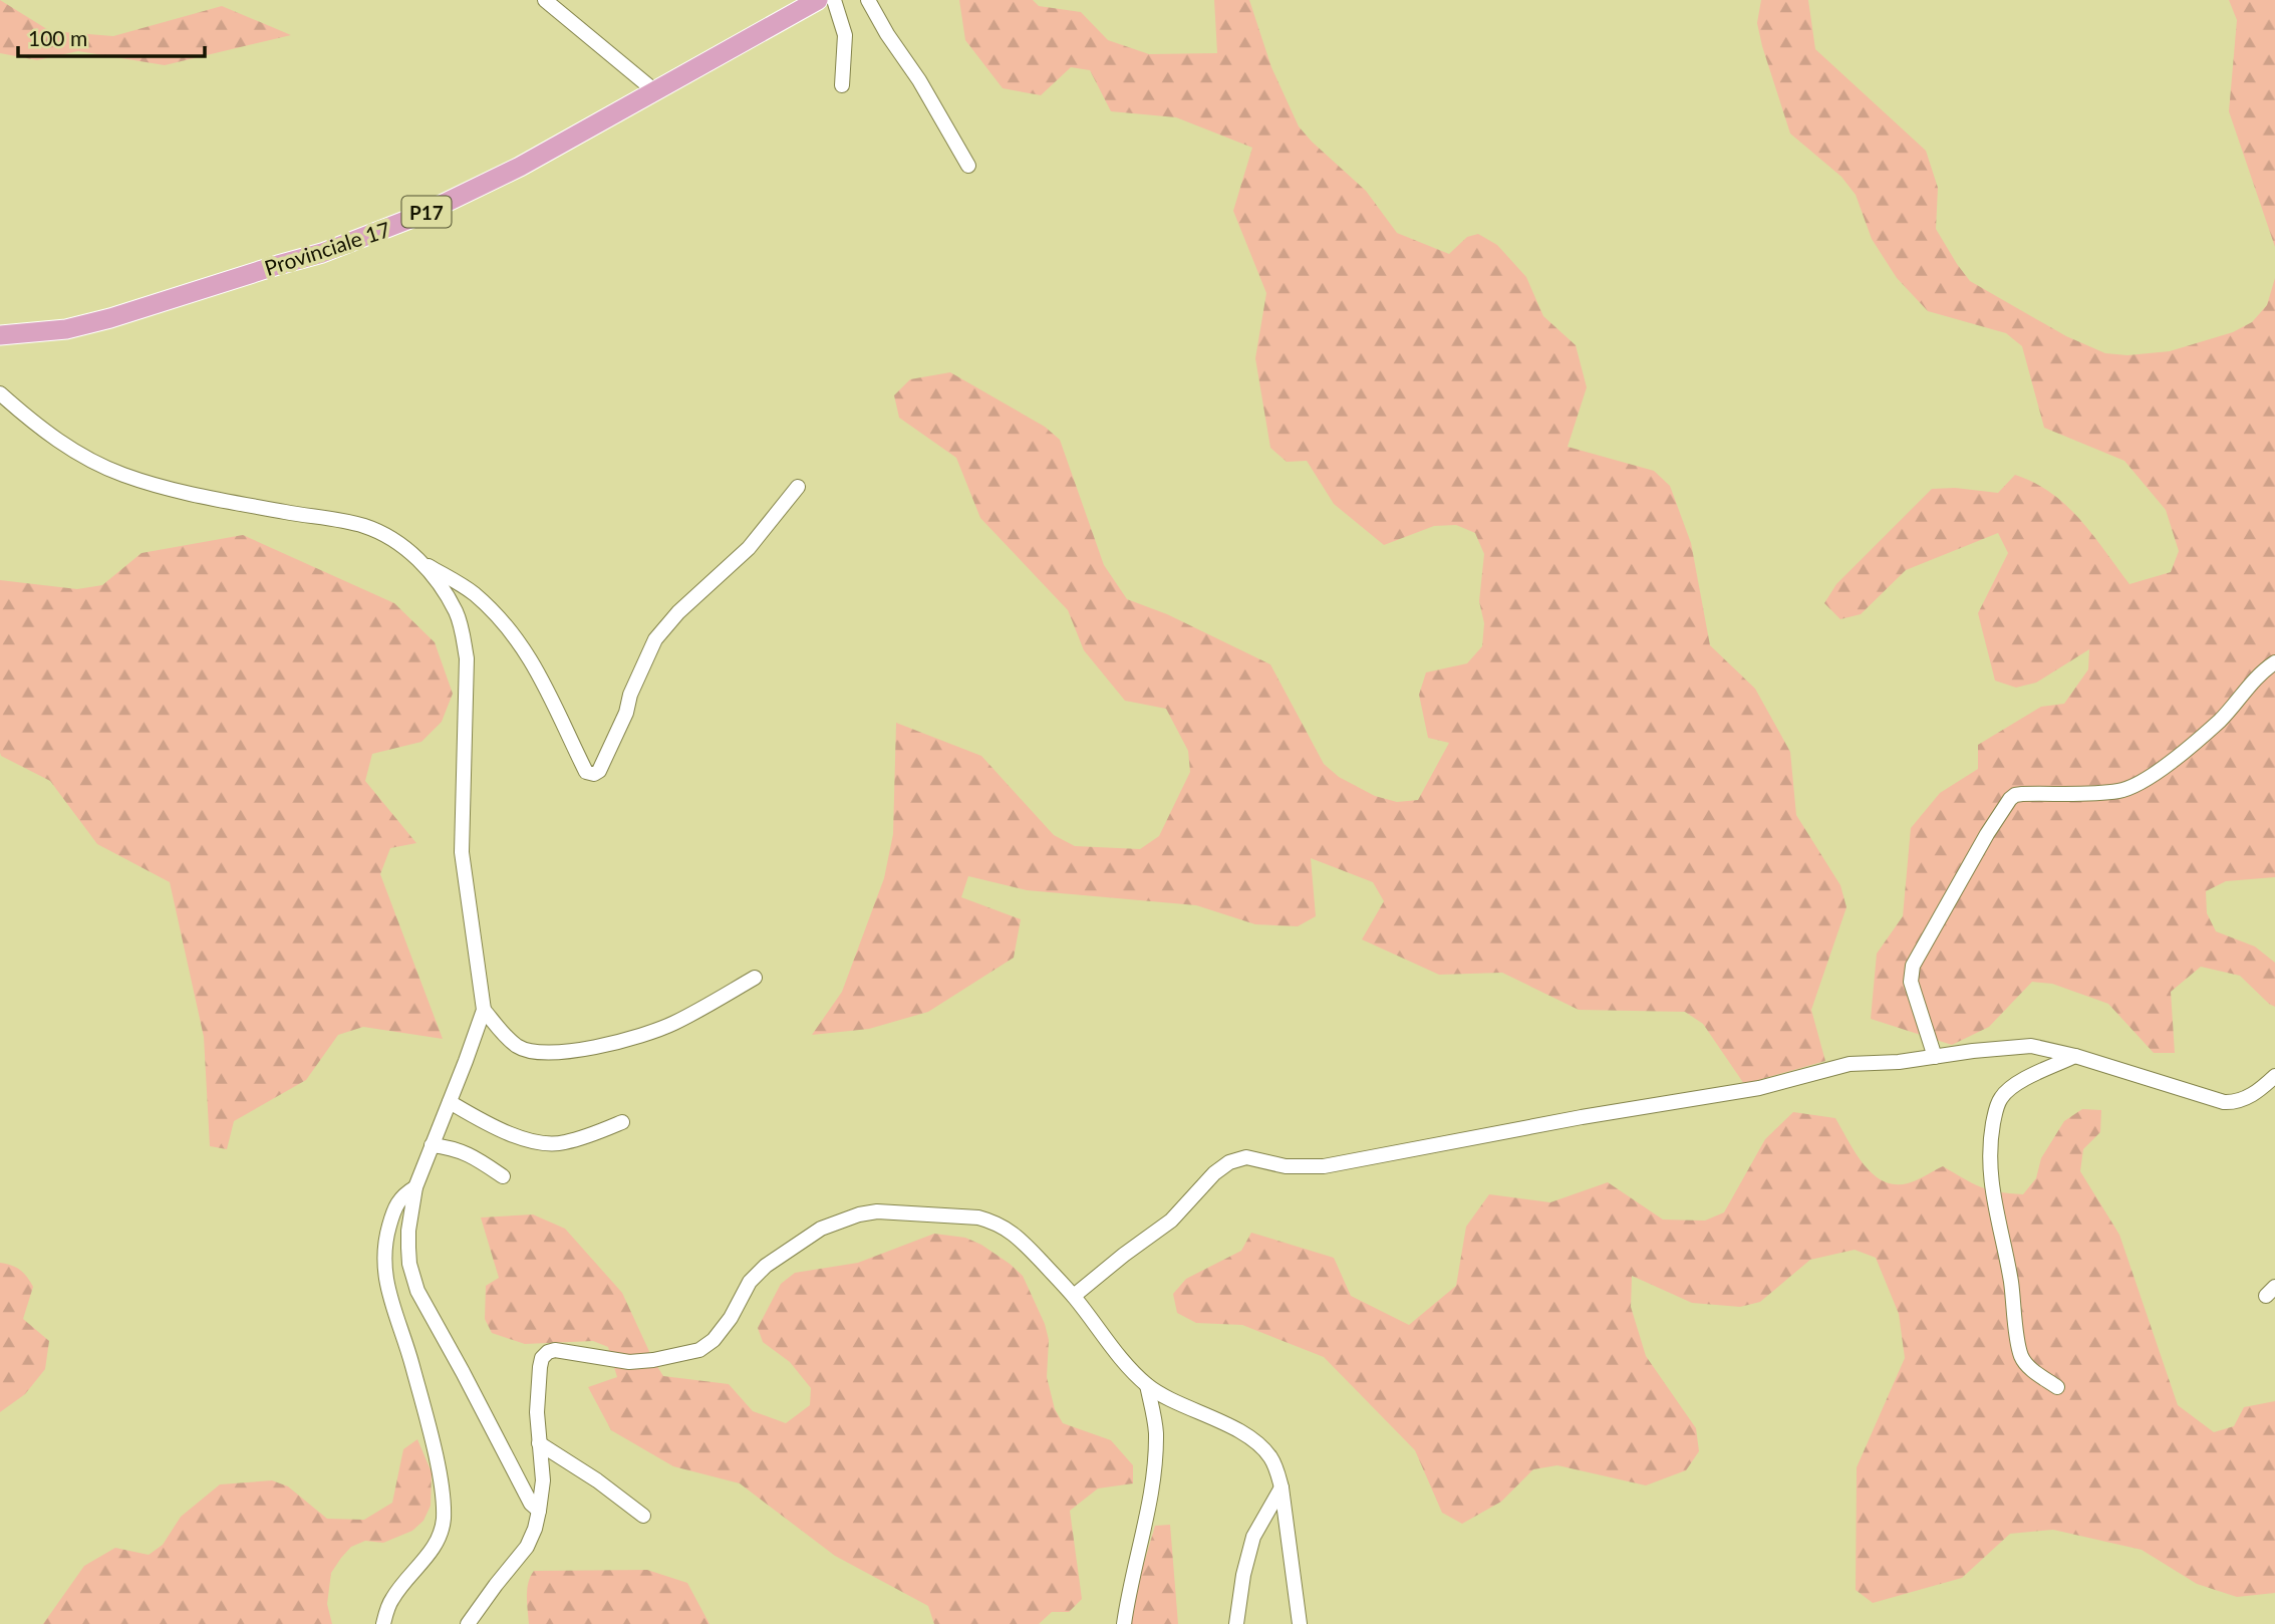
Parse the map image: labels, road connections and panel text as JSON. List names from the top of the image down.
{
  "streets": {
    "main road": ["P17", "Provinciale 17"]
  },
  "scale_bar": "100 m"
}
